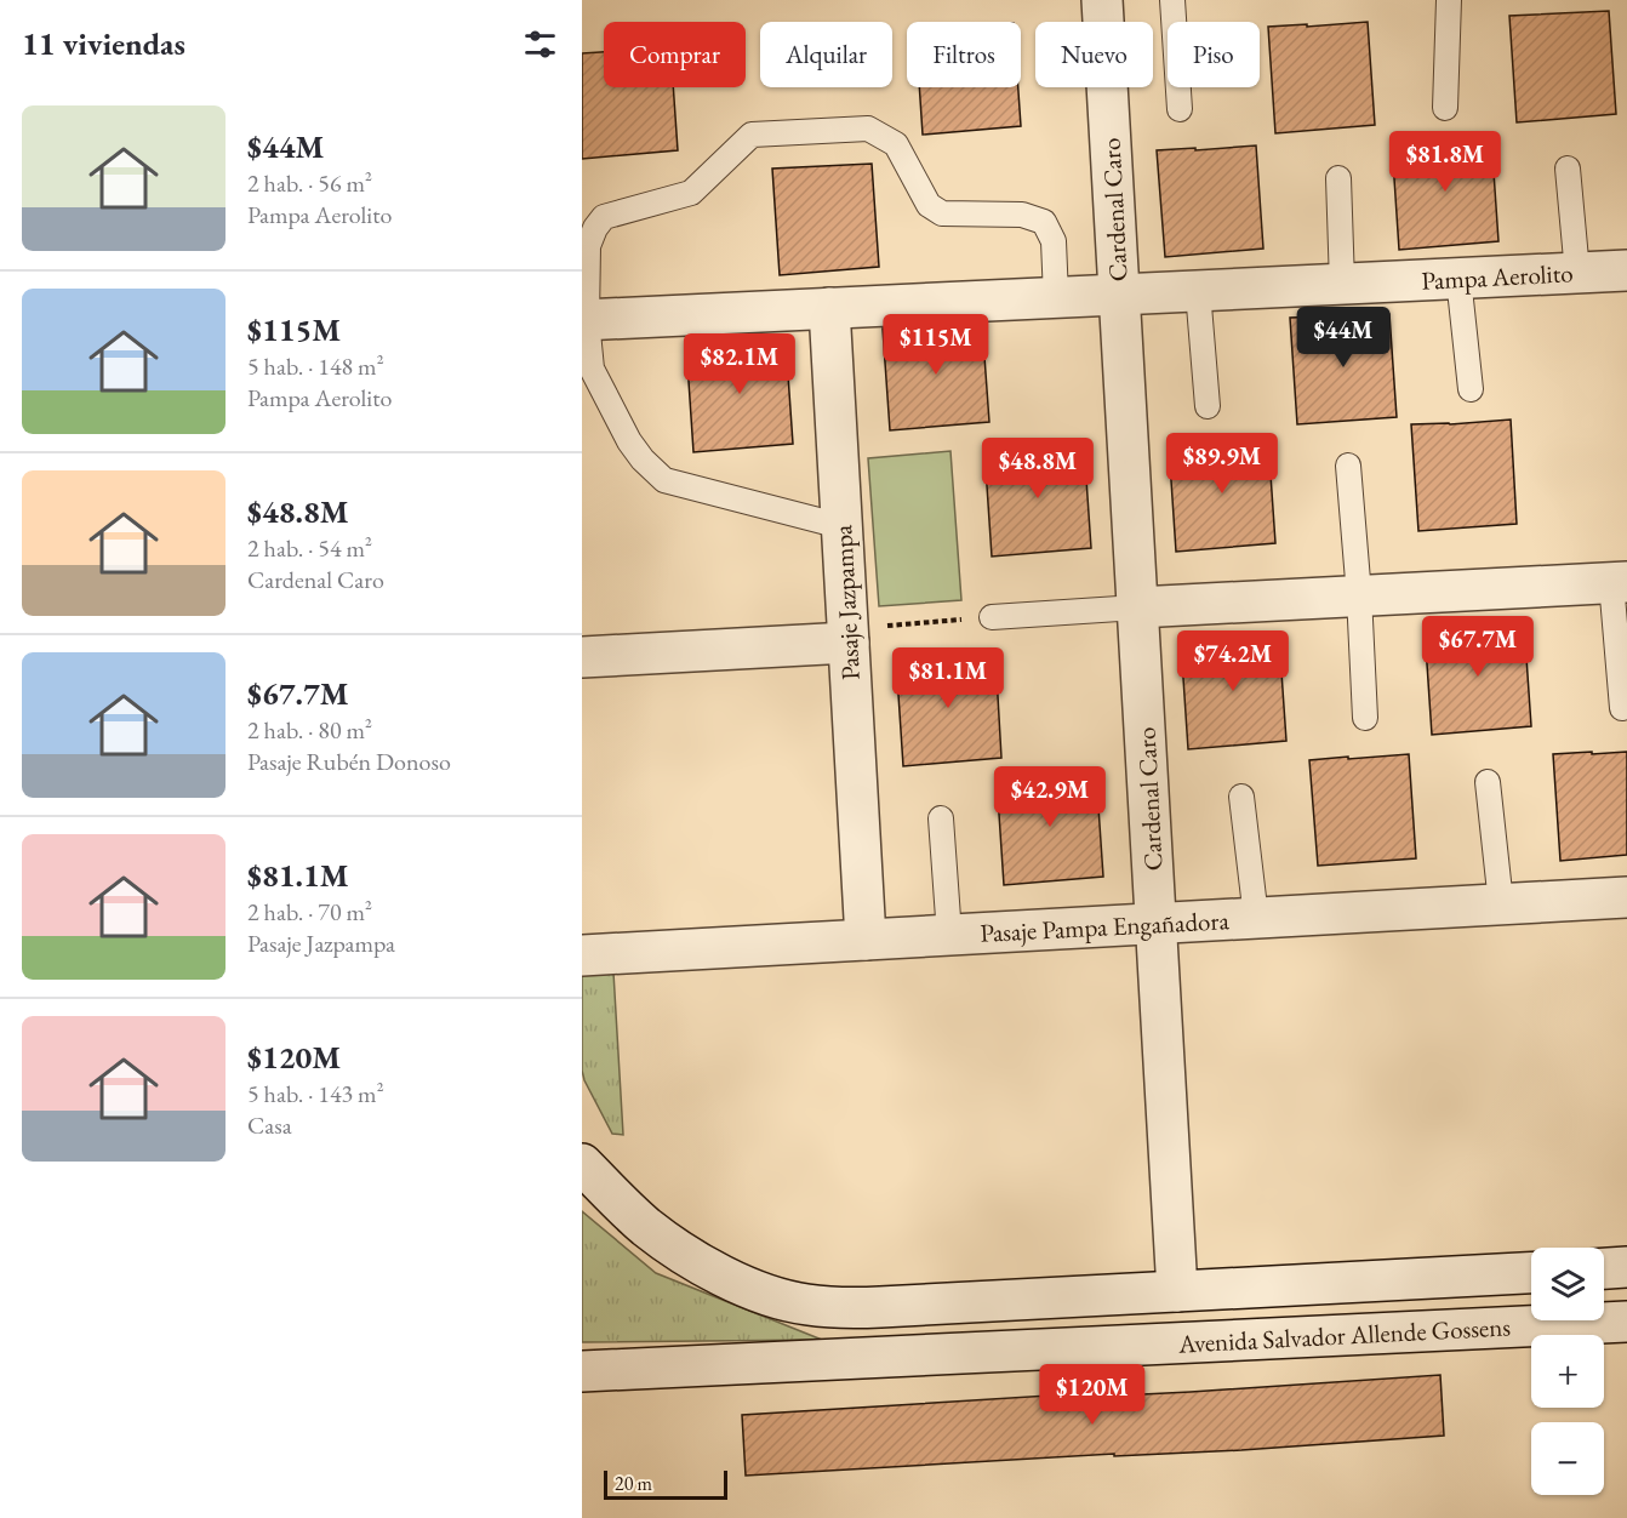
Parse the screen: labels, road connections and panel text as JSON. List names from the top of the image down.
{
  "streets": {
    "street": [
      "Cardenal Caro",
      "Pampa Aerolito",
      "Pasaje Jazpampa",
      "Pasaje Pampa Engañadora",
      "Avenida Salvador Allende Gossens"
    ]
  },
  "crossings": [
    ["Cardenal Caro", "Pampa Aerolito"],
    ["Cardenal Caro", "Pasaje Pampa Engañadora"],
    ["Cardenal Caro", "Avenida Salvador Allende Gossens"],
    ["Pampa Aerolito", "Pasaje Jazpampa"],
    ["Pasaje Jazpampa", "Pasaje Pampa Engañadora"]
  ],
  "scale_bar": "20 m",
  "page": {
    "heading": "11 viviendas",
    "chip": [
      "Comprar",
      "Alquilar",
      "Filtros",
      "Nuevo",
      "Piso"
    ],
    "list": [
      {
        "name": "$44M",
        "note": "2 hab. · 56 m² · Pampa Aerolito"
      },
      {
        "name": "$115M",
        "note": "5 hab. · 148 m² · Pampa Aerolito"
      },
      {
        "name": "$48.8M",
        "note": "2 hab. · 54 m² · Cardenal Caro"
      },
      {
        "name": "$67.7M",
        "note": "2 hab. · 80 m² · Pasaje Rubén Donoso"
      },
      {
        "name": "$81.1M",
        "note": "2 hab. · 70 m² · Pasaje Jazpampa"
      },
      {
        "name": "$120M",
        "note": "5 hab. · 143 m² · Casa"
      }
    ],
    "price": [
      "$81.8M",
      "$44M",
      "$115M",
      "$82.1M",
      "$89.9M",
      "$48.8M",
      "$67.7M",
      "$74.2M",
      "$81.1M",
      "$42.9M",
      "$120M"
    ],
    "map_buttons": ["+", "−"],
    "scale": "20 m"
  }
}
